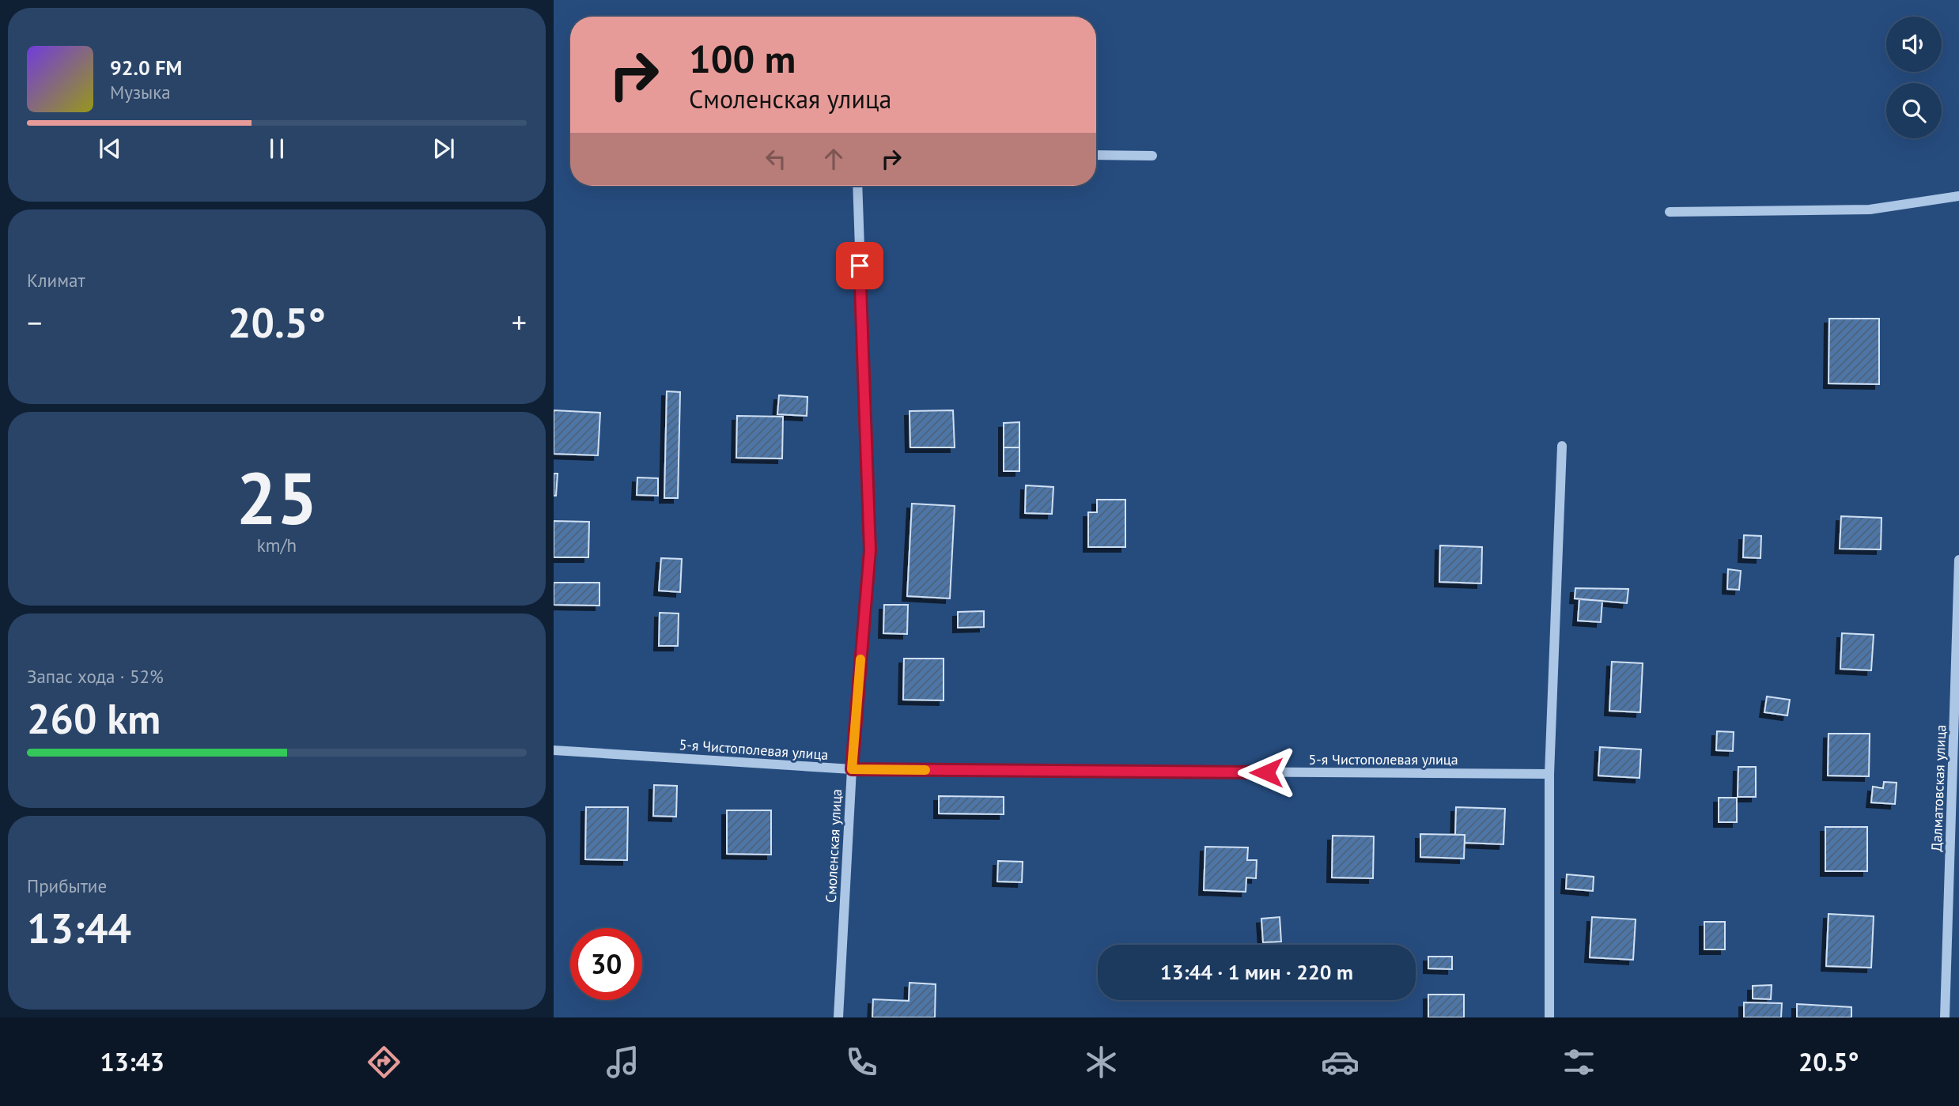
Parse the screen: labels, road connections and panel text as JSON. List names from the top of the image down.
{
  "streets": {
    "street": ["5-я Чистополевая улица", "Далматовская улица", "Смоленская улица"]
  },
  "crossings": [
    ["5-я Чистополевая улица", "Смоленская улица"]
  ],
  "page": {
    "turn": ["100 m", "Смоленская улица"],
    "song": ["92.0 FM", "Музыка"],
    "tile": [
      "Климат",
      ["25", "km/h"],
      ["Запас хода · 52%", "260 km"],
      ["Прибытие", "13:44"]
    ],
    "heat": ["−", "20.5°", "+"],
    "limit": "30",
    "trip": "13:44 · 1 мин · 220 m",
    "tabs": ["13:43", "20.5°"]
  }
}
